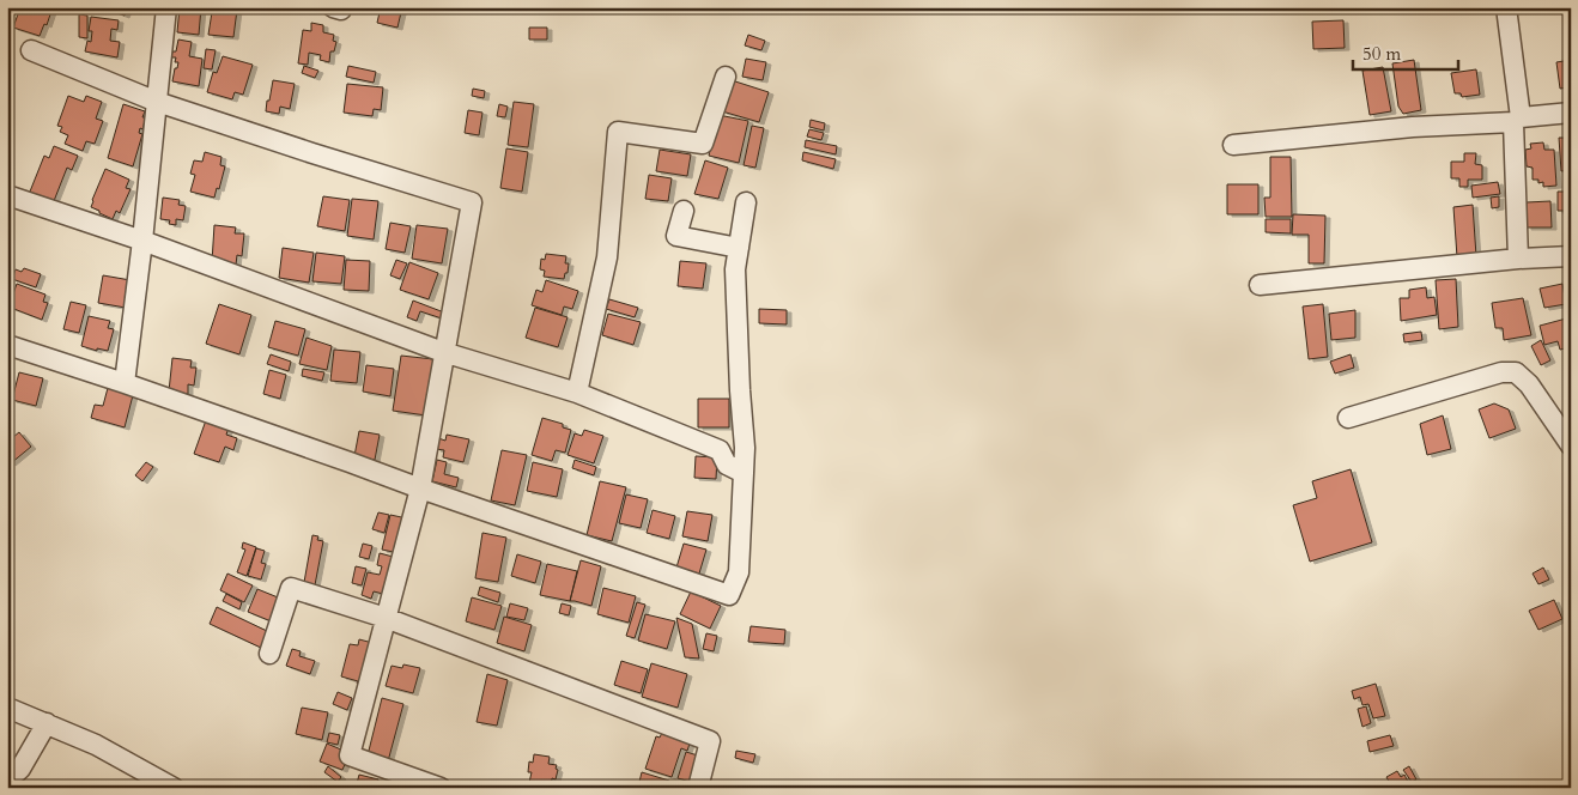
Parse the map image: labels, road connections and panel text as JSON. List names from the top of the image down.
{
  "scale_bar": "50 m"
}
